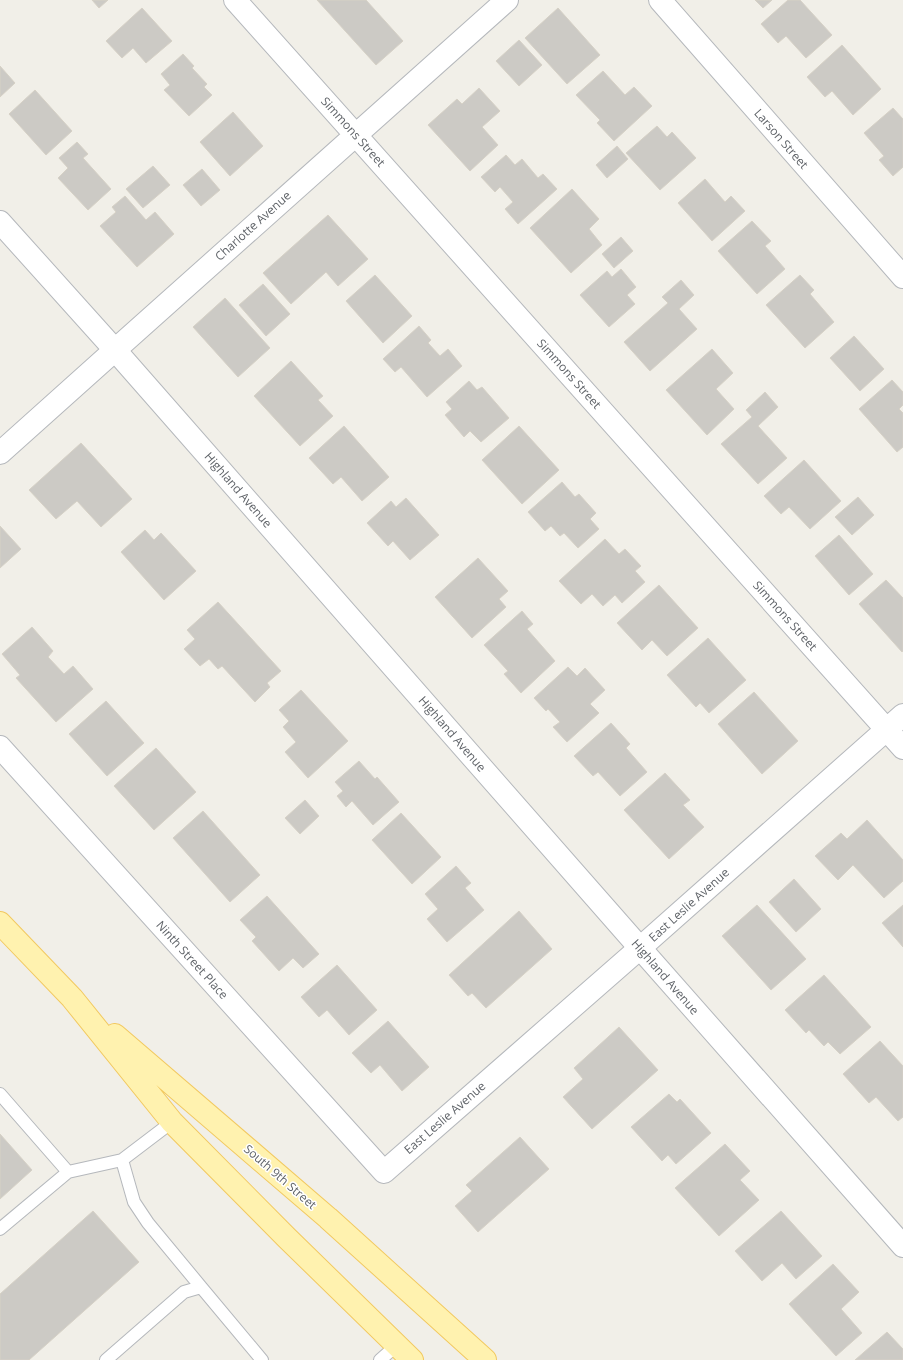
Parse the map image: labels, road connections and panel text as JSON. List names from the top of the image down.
{
  "streets": {
    "main road": ["South 9th Street"],
    "street": [
      "Simmons Street",
      "Larson Street",
      "Charlotte Avenue",
      "Highland Avenue",
      "East Leslie Avenue",
      "Ninth Street Place"
    ]
  },
  "crossings": [
    ["Simmons Street", "Charlotte Avenue"],
    ["Simmons Street", "East Leslie Avenue"],
    ["Charlotte Avenue", "Highland Avenue"],
    ["Highland Avenue", "East Leslie Avenue"],
    ["East Leslie Avenue", "Ninth Street Place"]
  ]
}
